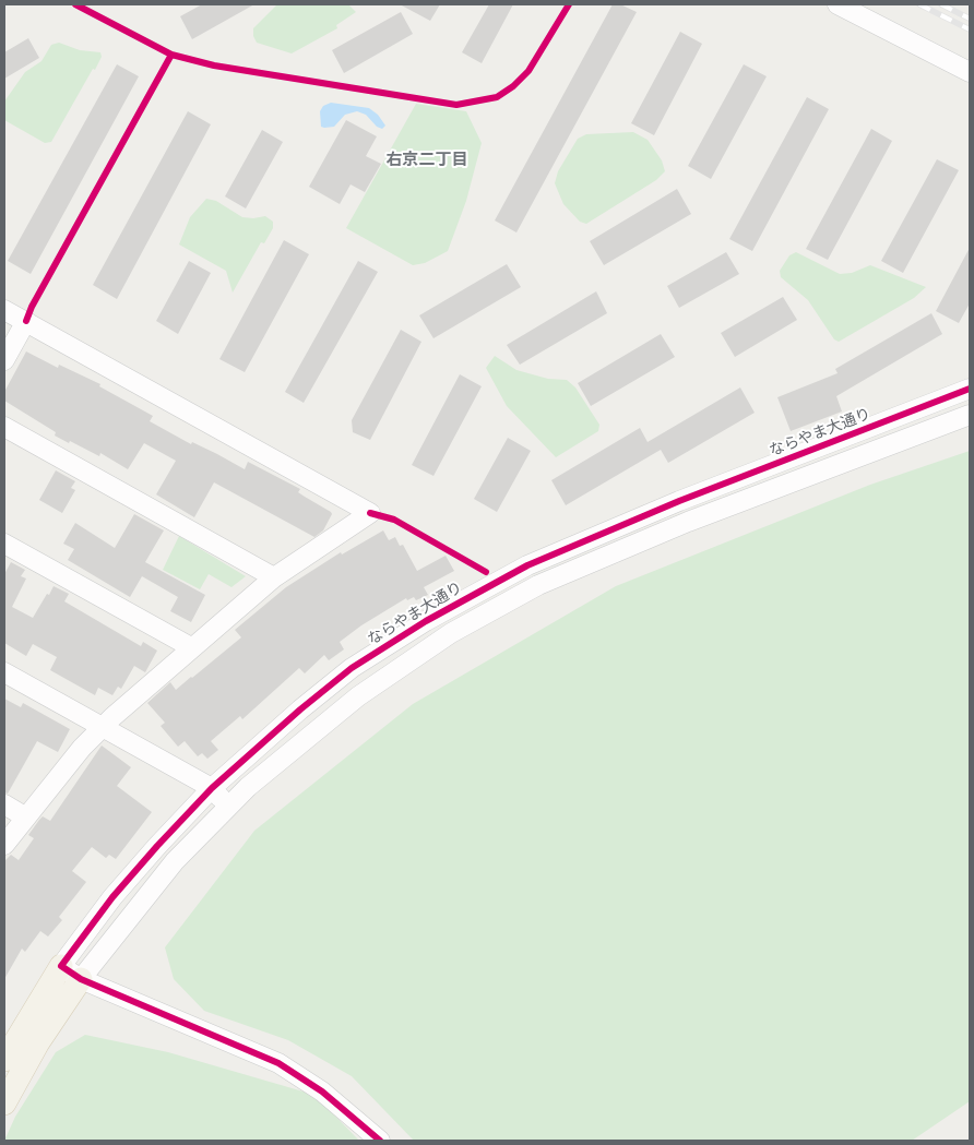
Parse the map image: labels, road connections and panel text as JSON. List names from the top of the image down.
{
  "streets": {
    "main road": ["ならやま大通り"]
  },
  "districts": ["右京二丁目"]
}
